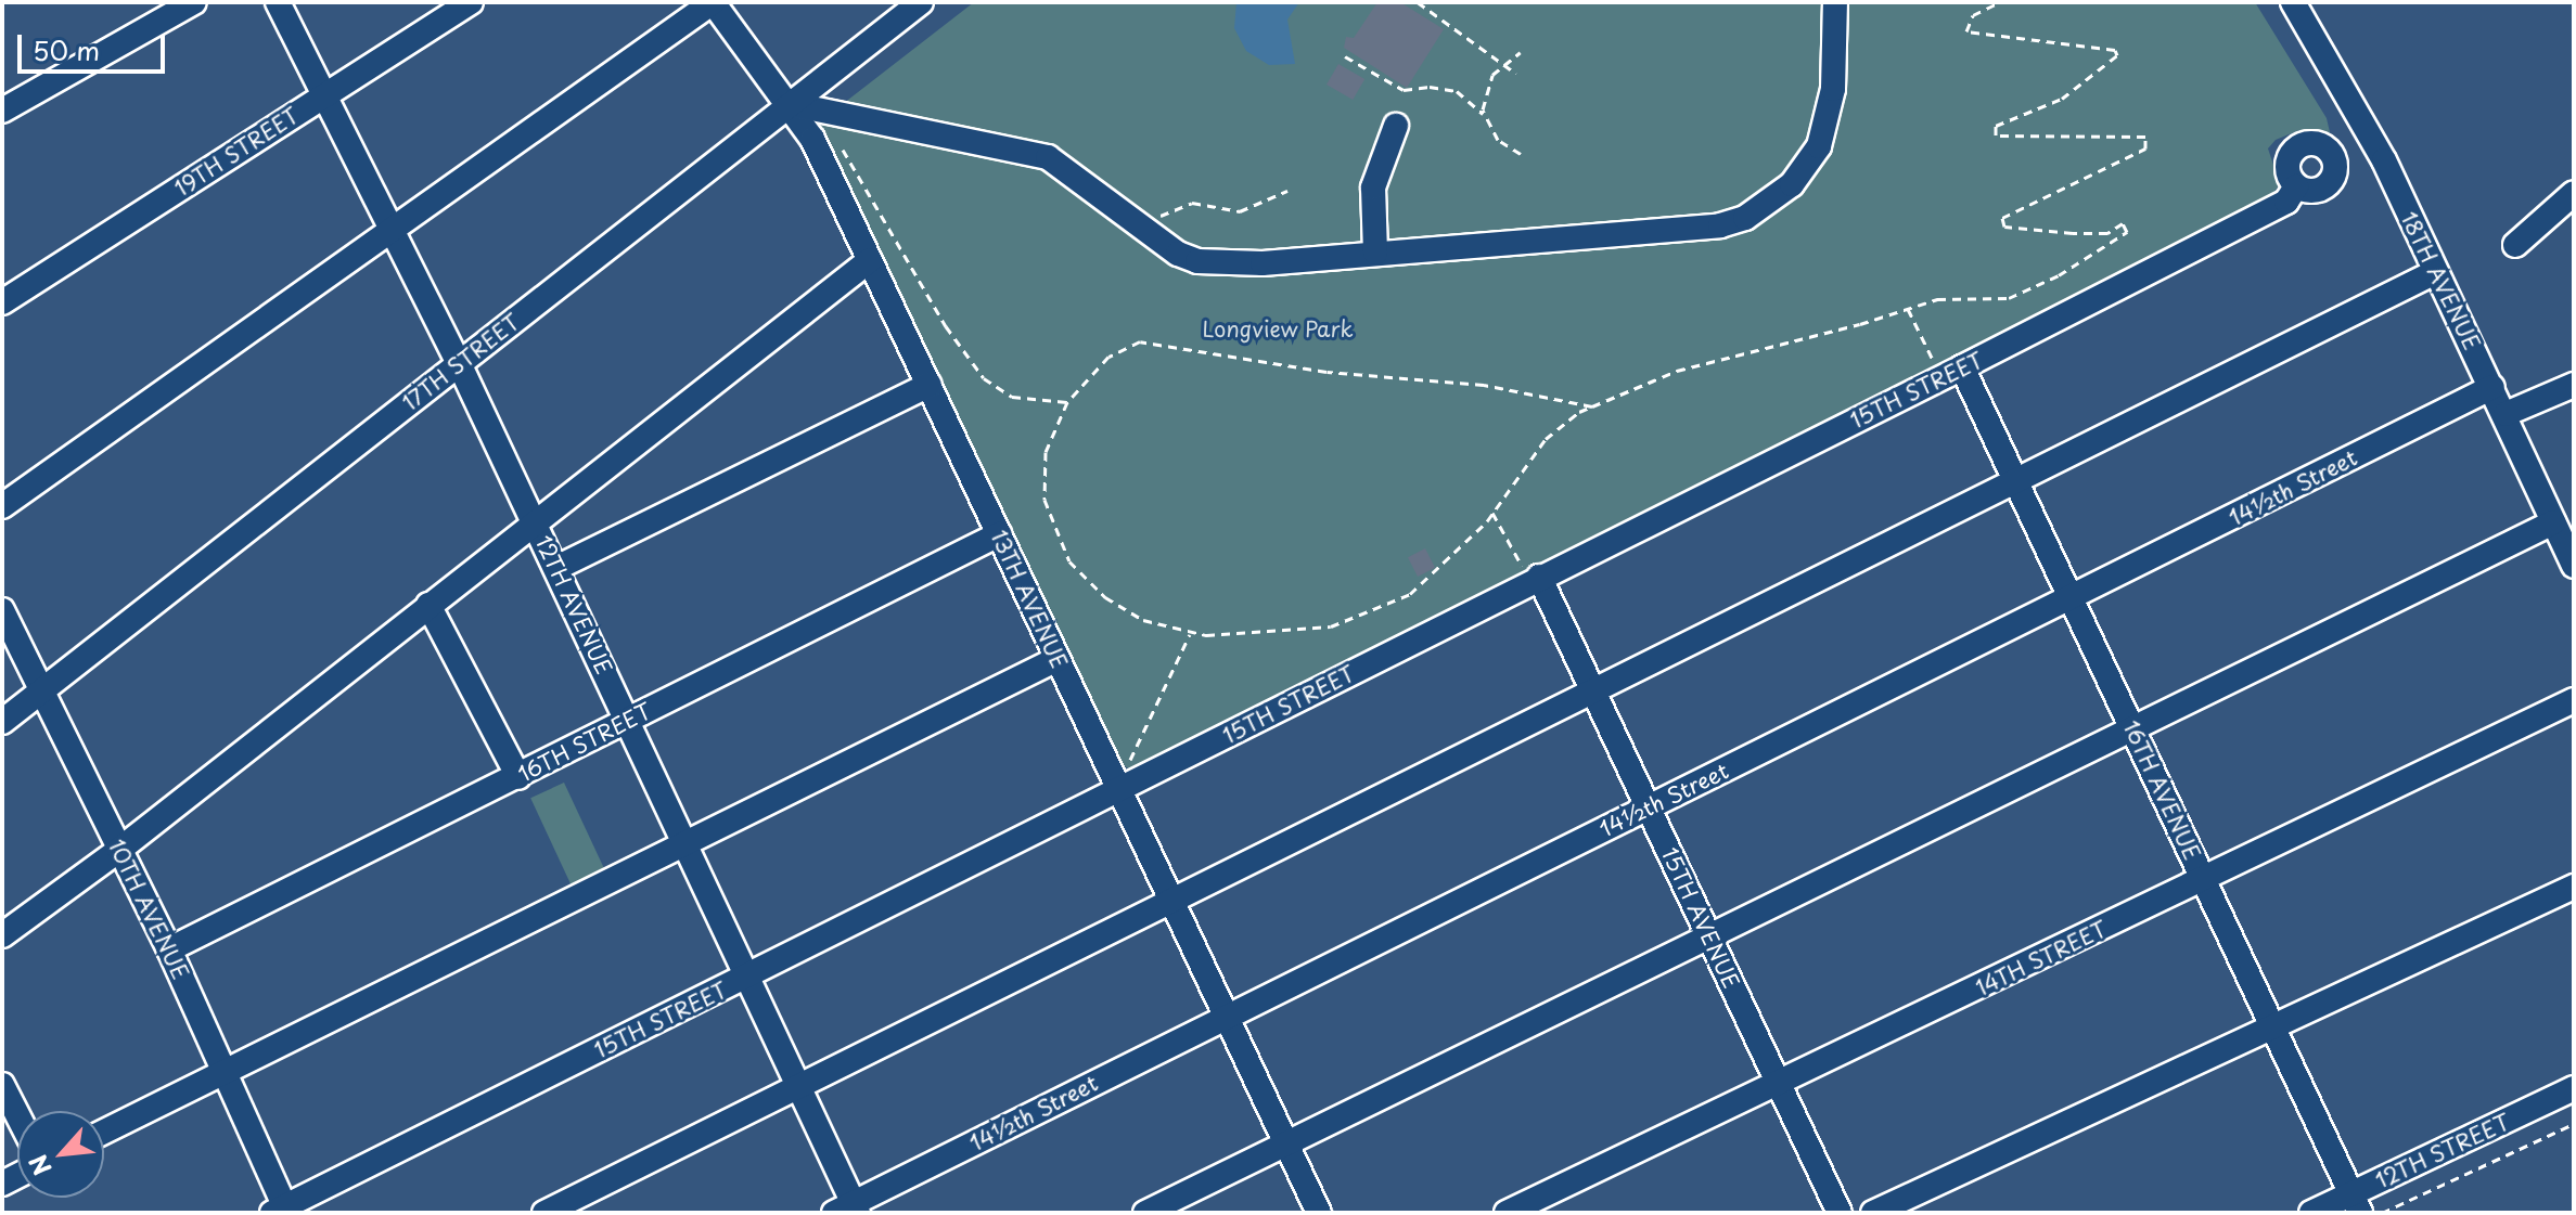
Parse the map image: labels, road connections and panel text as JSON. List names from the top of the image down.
{
  "streets": {
    "street": [
      "19TH STREET",
      "18TH AVENUE",
      "17TH STREET",
      "15TH STREET",
      "14½th Street",
      "13TH AVENUE",
      "12TH AVENUE",
      "16TH STREET",
      "16TH AVENUE",
      "10TH AVENUE",
      "15TH AVENUE",
      "14TH STREET",
      "12TH STREET"
    ]
  },
  "crossings": [
    ["19TH STREET", "12TH AVENUE"],
    ["18TH AVENUE", "14½th Street"],
    ["17TH STREET", "13TH AVENUE"],
    ["17TH STREET", "12TH AVENUE"],
    ["17TH STREET", "10TH AVENUE"],
    ["15TH STREET", "13TH AVENUE"],
    ["15TH STREET", "12TH AVENUE"],
    ["15TH STREET", "16TH AVENUE"],
    ["15TH STREET", "10TH AVENUE"],
    ["15TH STREET", "15TH AVENUE"],
    ["14½th Street", "13TH AVENUE"],
    ["14½th Street", "12TH AVENUE"],
    ["14½th Street", "16TH AVENUE"],
    ["14½th Street", "15TH AVENUE"],
    ["13TH AVENUE", "16TH STREET"],
    ["12TH AVENUE", "16TH STREET"],
    ["16TH STREET", "10TH AVENUE"],
    ["16TH AVENUE", "14TH STREET"],
    ["16TH AVENUE", "12TH STREET"],
    ["15TH AVENUE", "14TH STREET"]
  ],
  "parks": ["Longview Park"],
  "scale_bar": "50 m",
  "north": "bottom left"
}
